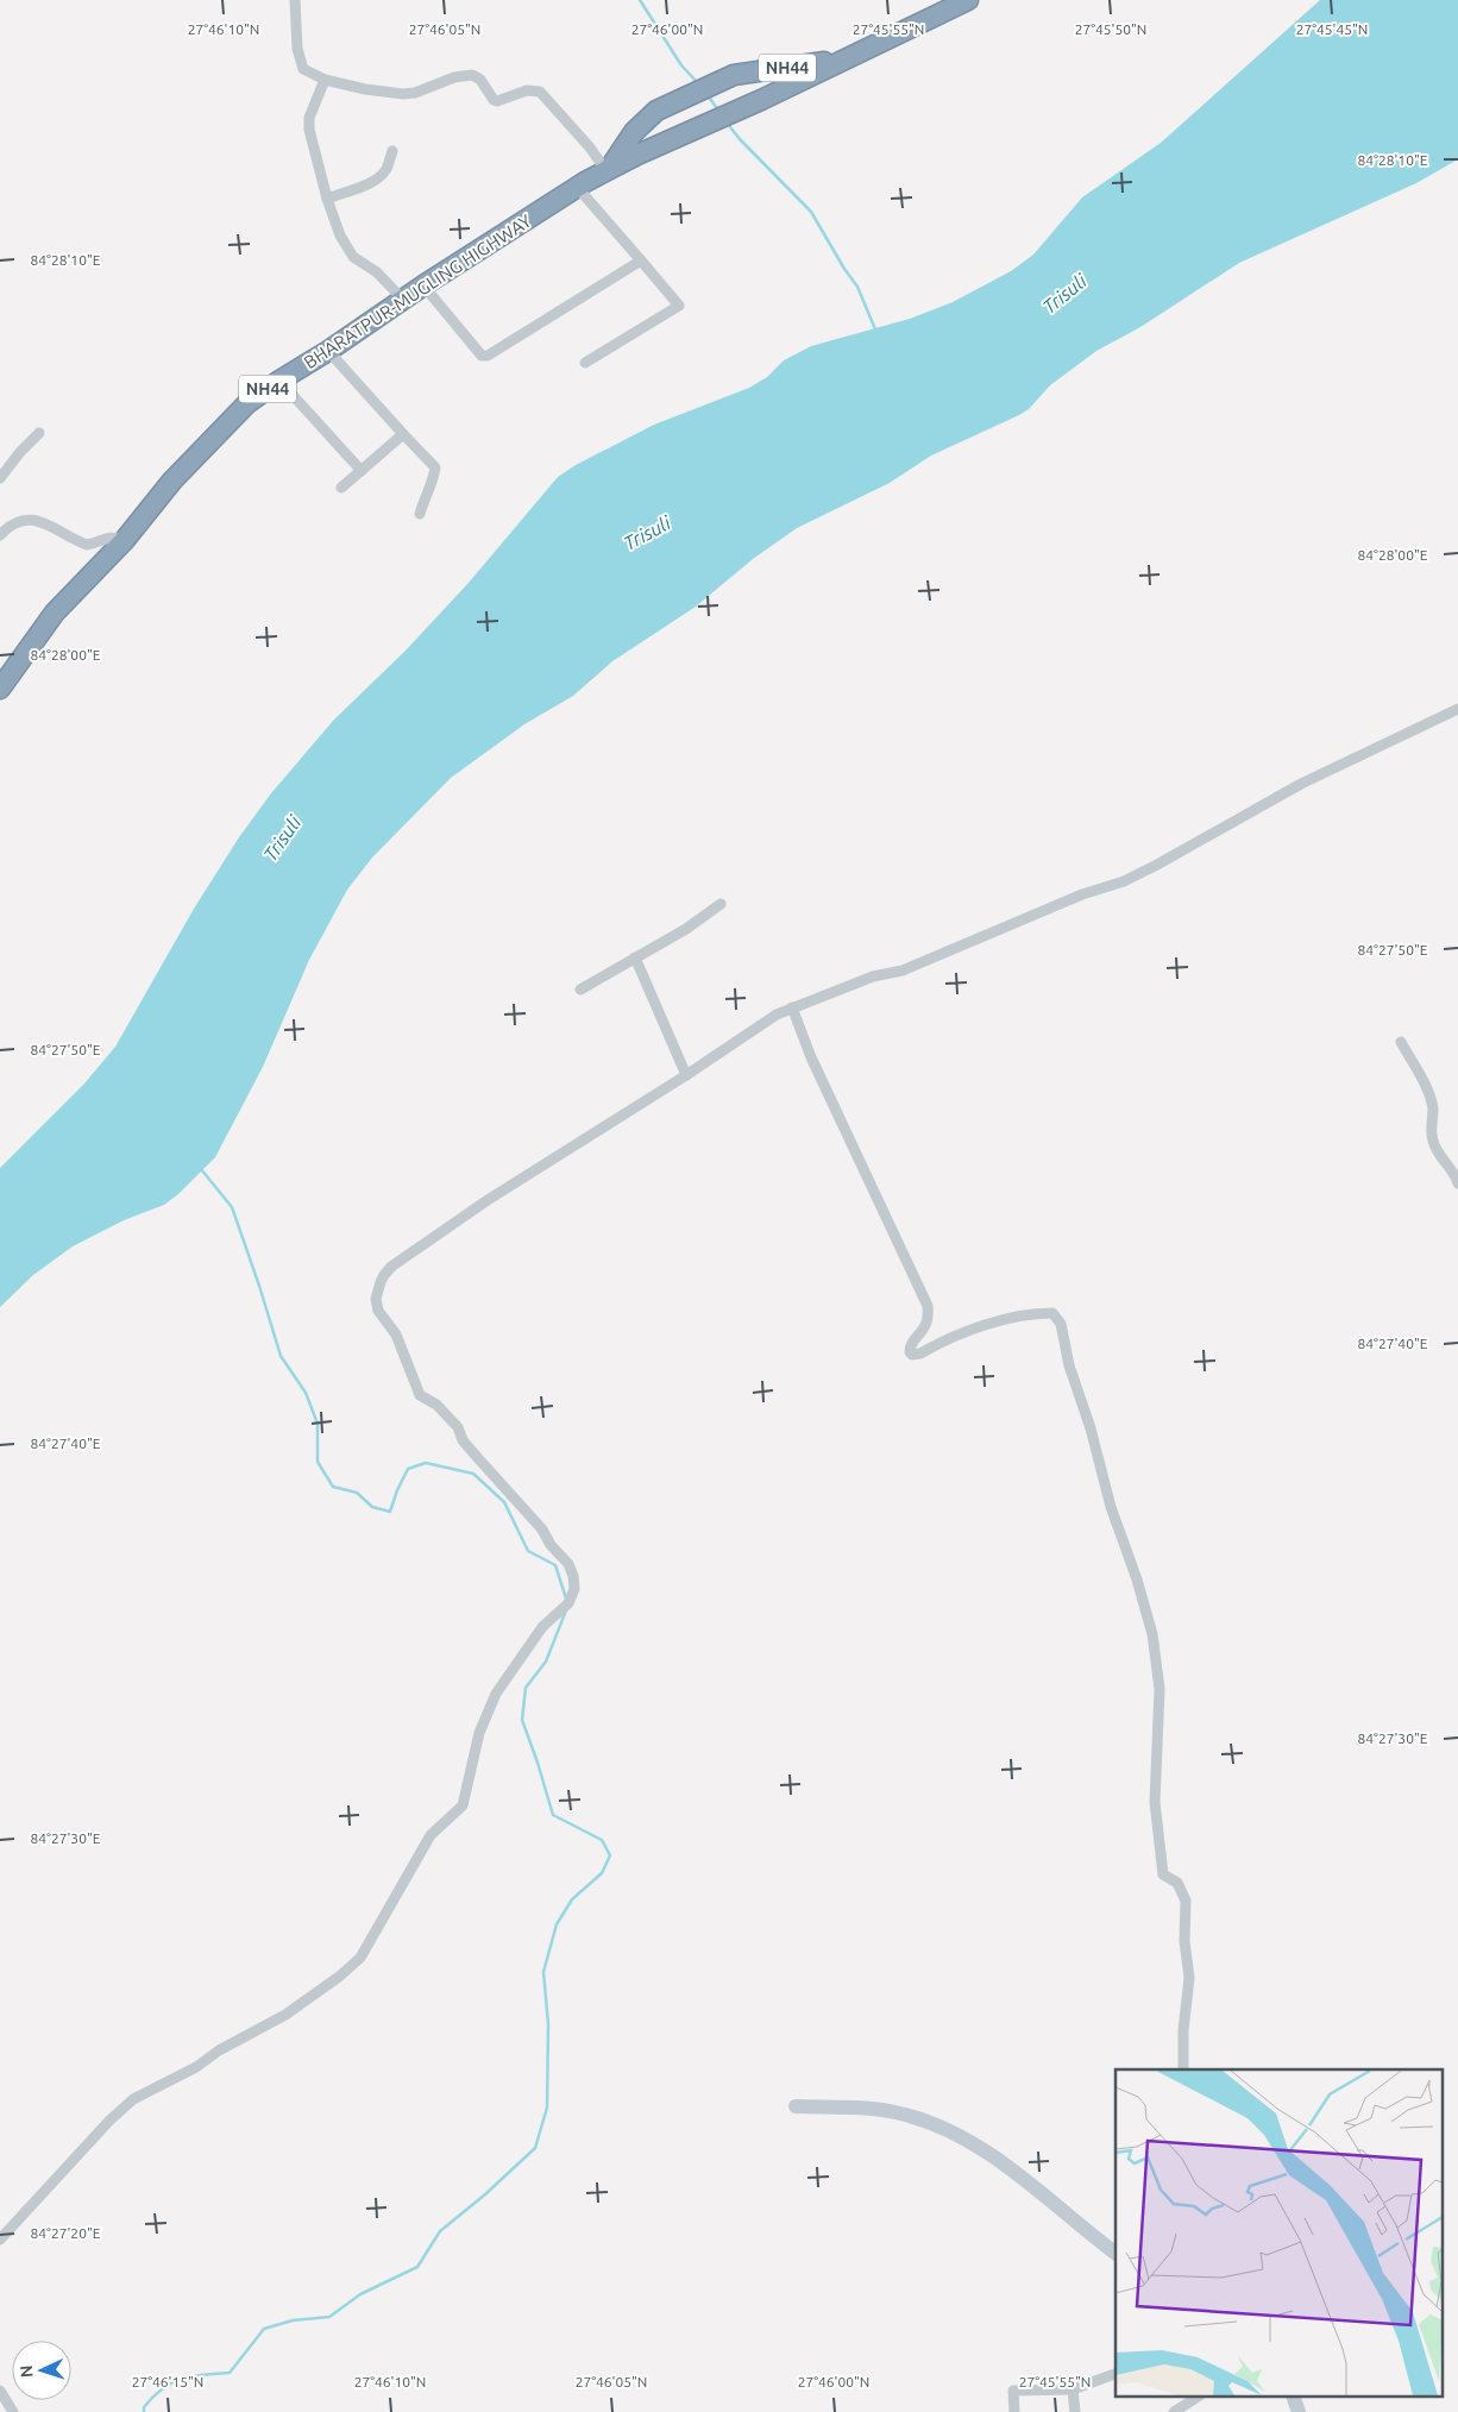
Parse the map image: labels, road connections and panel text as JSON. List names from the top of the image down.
{
  "streets": {
    "highway": ["NH44", "BHARATPUR-MUGLING HIGHWAY"]
  },
  "water": ["Trisuli"],
  "north": "left",
  "coordinates": [
    "27°46'10\"N",
    "27°46'05\"N",
    "27°46'00\"N",
    "27°45'55\"N",
    "27°45'50\"N",
    "27°45'45\"N",
    "84°28'10\"E",
    "84°28'00\"E",
    "84°27'50\"E",
    "84°27'40\"E",
    "84°27'30\"E",
    "84°27'20\"E",
    "27°46'15\"N"
  ]
}
